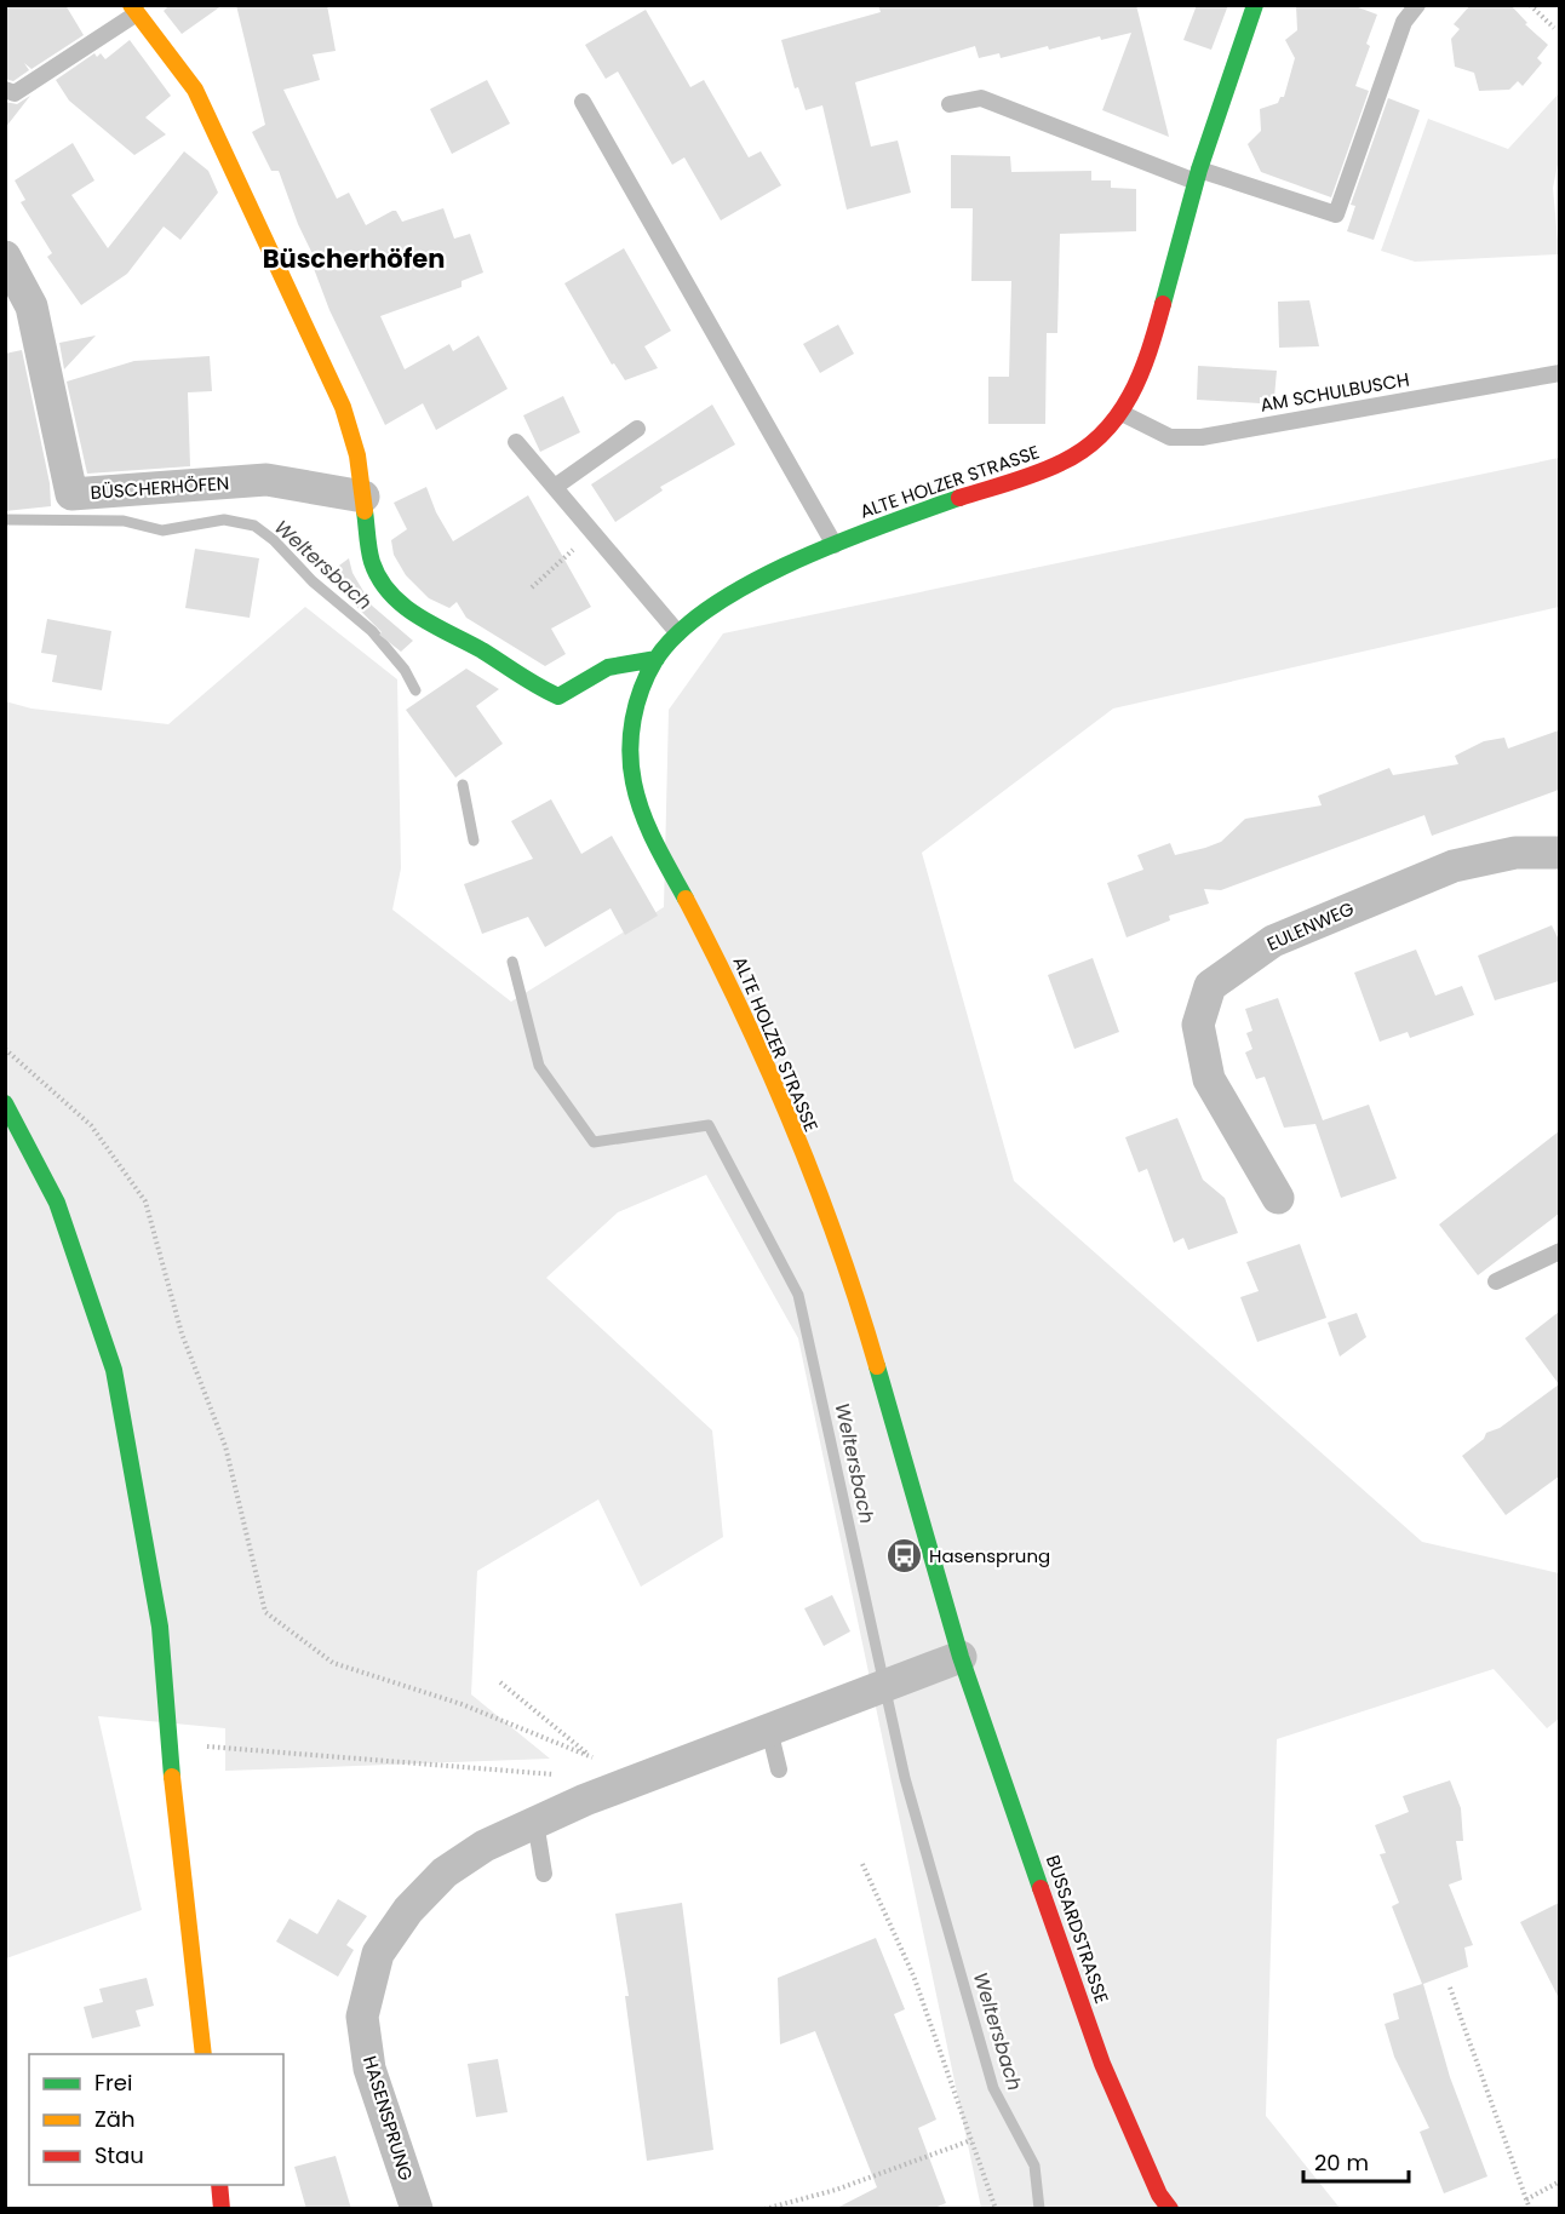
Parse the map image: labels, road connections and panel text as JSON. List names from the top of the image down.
{
  "streets": {
    "street": [
      "ALTE HOLZER STRASSE",
      "BÜSCHERHÖFEN",
      "EULENWEG",
      "BUSSARDSTRASSE",
      "HASENSPRUNG"
    ],
    "lane": ["AM SCHULBUSCH"]
  },
  "crossings": [
    ["AM SCHULBUSCH", "ALTE HOLZER STRASSE"],
    ["ALTE HOLZER STRASSE", "BUSSARDSTRASSE"],
    ["ALTE HOLZER STRASSE", "HASENSPRUNG"],
    ["BUSSARDSTRASSE", "HASENSPRUNG"]
  ],
  "districts": ["Büscherhöfen"],
  "water": ["Weltersbach"],
  "places": {
    "bus stop": ["Hasensprung"]
  },
  "legend": ["Frei", "Zäh", "Stau"],
  "scale_bar": "20 m"
}
